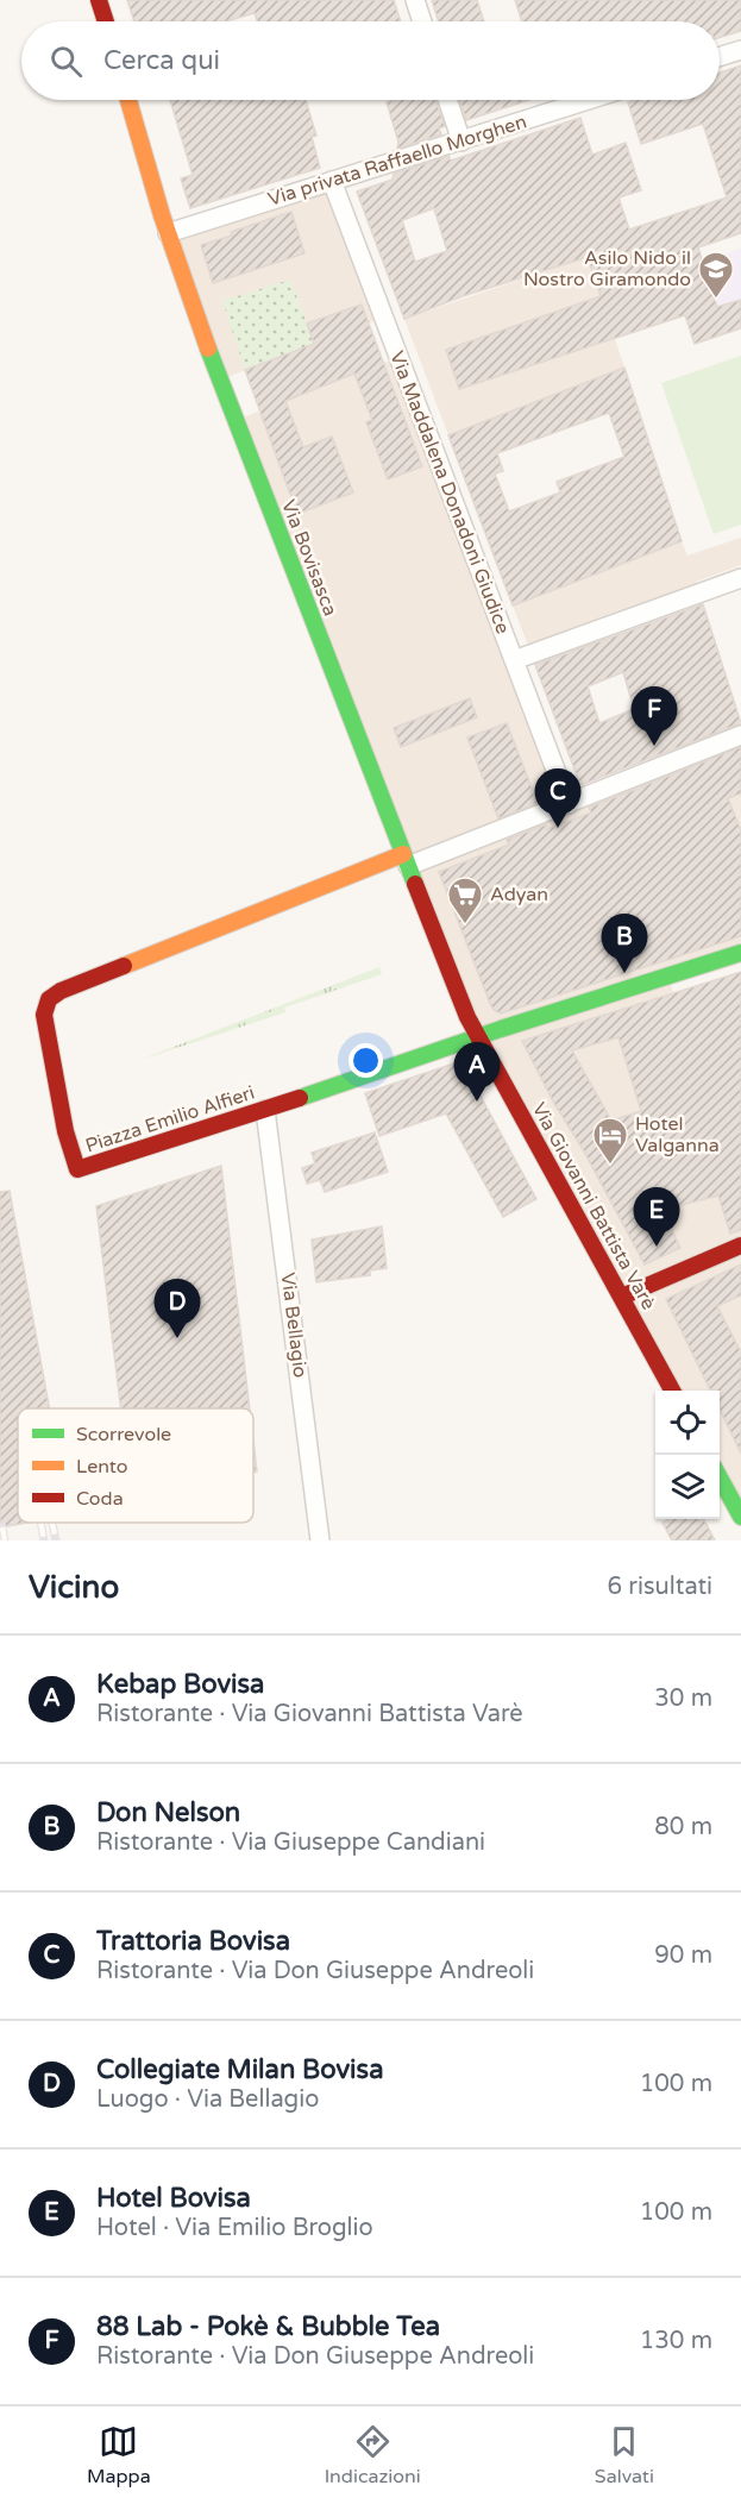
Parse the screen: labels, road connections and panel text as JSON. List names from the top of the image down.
{
  "streets": {
    "street": [
      "Via privata Raffaello Morghen",
      "Via Maddalena Donadoni Giudice",
      "Via Bovisasca",
      "Piazza Emilio Alfieri",
      "Via Giovanni Battista Varè",
      "Via Bellagio"
    ]
  },
  "crossings": [
    ["Via privata Raffaello Morghen", "Via Maddalena Donadoni Giudice"],
    ["Via privata Raffaello Morghen", "Via Bovisasca"],
    ["Via Bovisasca", "Piazza Emilio Alfieri"],
    ["Via Bovisasca", "Via Giovanni Battista Varè"],
    ["Piazza Emilio Alfieri", "Via Giovanni Battista Varè"],
    ["Piazza Emilio Alfieri", "Via Bellagio"]
  ],
  "places": {
    "school or university": ["Asilo Nido il Nostro Giramondo"],
    "supermarket": ["Adyan"],
    "hotel": ["Hotel Valganna"]
  },
  "legend": ["Scorrevole", "Lento", "Coda"],
  "page": {
    "search": "Cerca qui",
    "pins": [
      "F",
      "C",
      "B",
      "A",
      "E",
      "D"
    ],
    "heading": ["Vicino", "6 risultati"],
    "list": [
      {
        "mark": "A",
        "name": "Kebap Bovisa",
        "note": "Ristorante · Via Giovanni Battista Varè",
        "value": "30 m"
      },
      {
        "mark": "B",
        "name": "Don Nelson",
        "note": "Ristorante · Via Giuseppe Candiani",
        "value": "80 m"
      },
      {
        "mark": "C",
        "name": "Trattoria Bovisa",
        "note": "Ristorante · Via Don Giuseppe Andreoli",
        "value": "90 m"
      },
      {
        "mark": "D",
        "name": "Collegiate Milan Bovisa",
        "note": "Luogo · Via Bellagio",
        "value": "100 m"
      },
      {
        "mark": "E",
        "name": "Hotel Bovisa",
        "note": "Hotel · Via Emilio Broglio",
        "value": "100 m"
      },
      {
        "mark": "F",
        "name": "88 Lab - Pokè & Bubble Tea",
        "note": "Ristorante · Via Don Giuseppe Andreoli",
        "value": "130 m"
      }
    ],
    "nav": ["Mappa", "Indicazioni", "Salvati"]
  }
}
